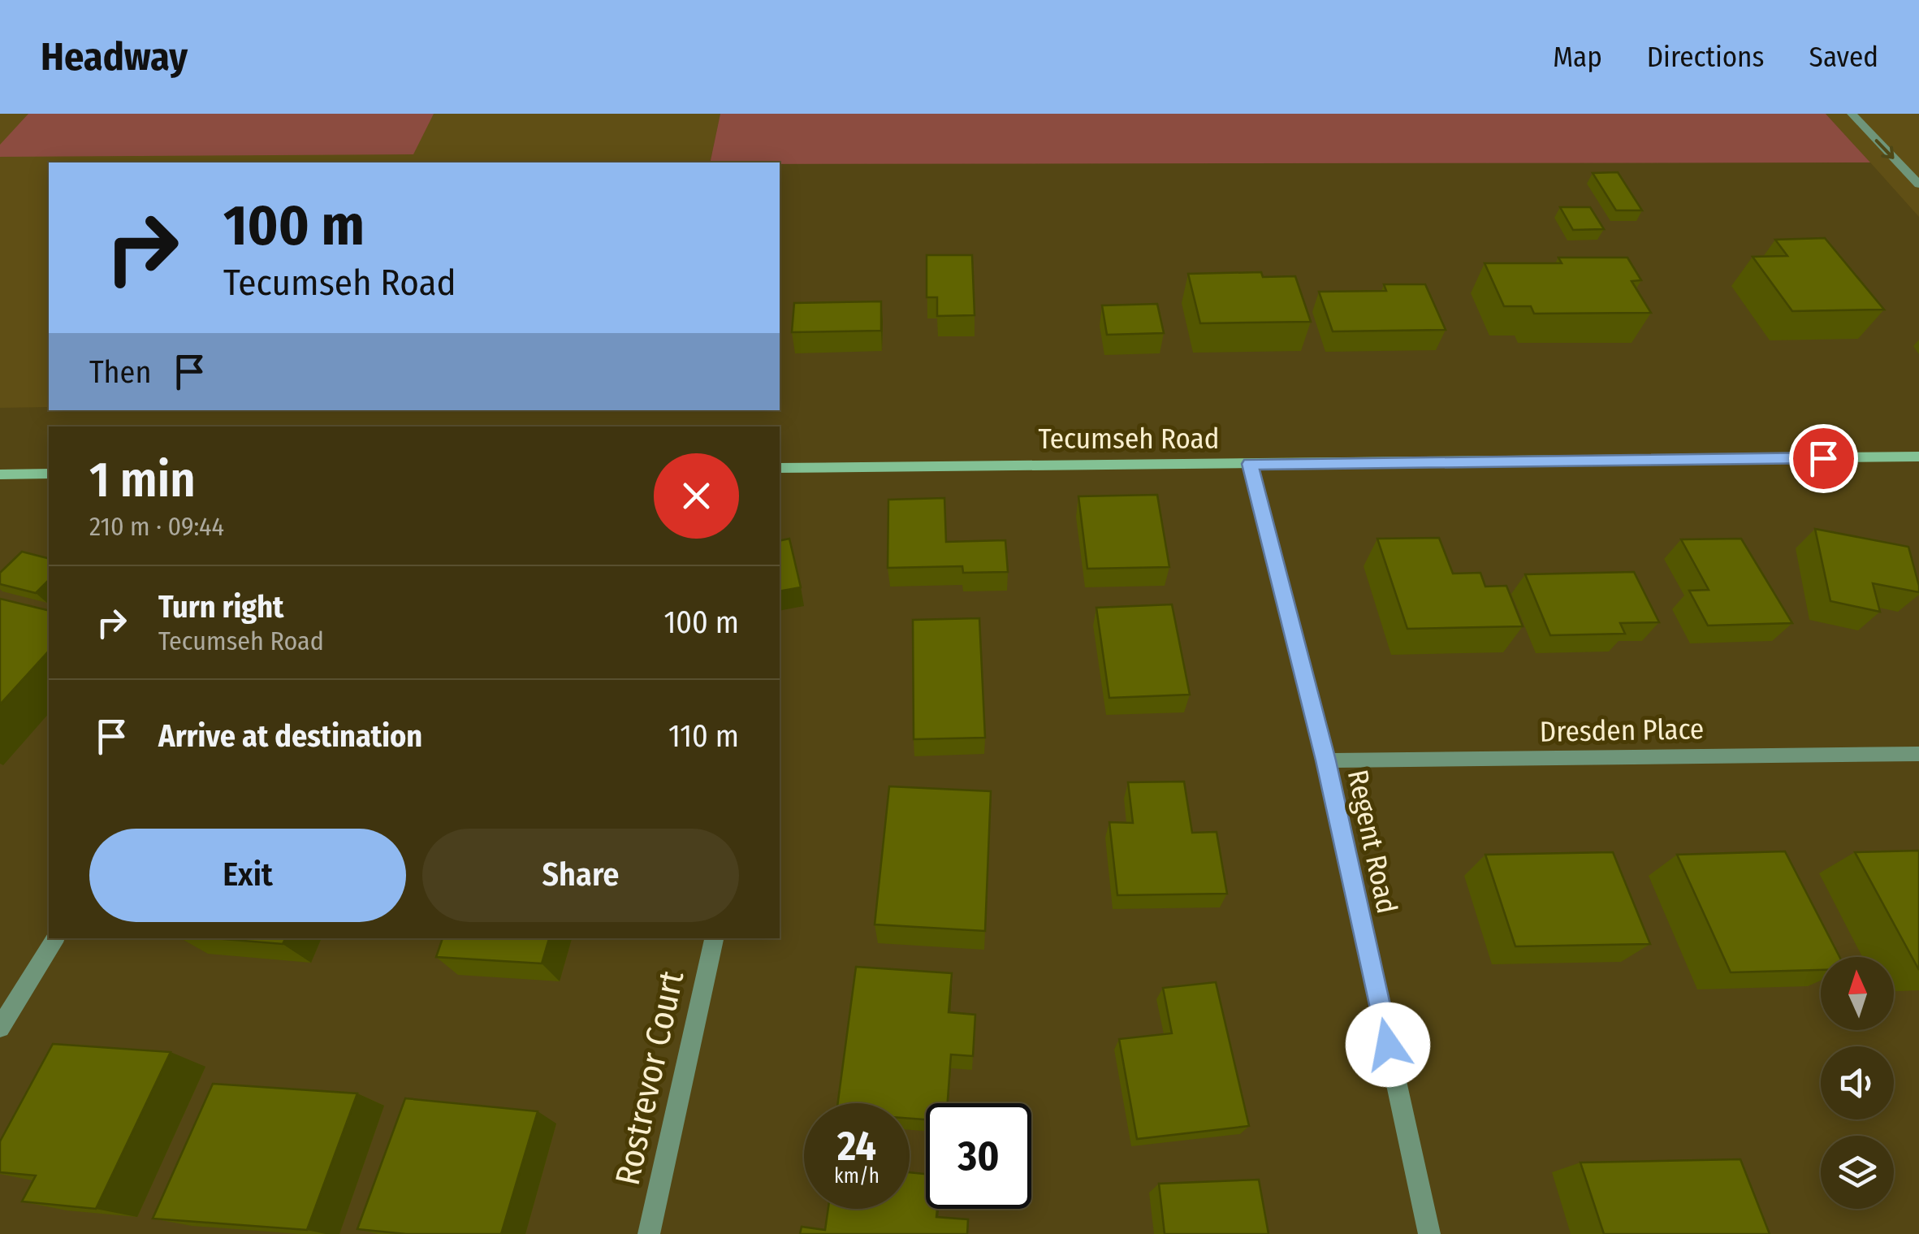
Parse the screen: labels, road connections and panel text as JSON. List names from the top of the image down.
{
  "streets": {
    "main road": ["Tecumseh Road"],
    "street": ["Dresden Place", "Regent Road", "Rostrevor Court"]
  },
  "crossings": [
    ["Tecumseh Road", "Regent Road"],
    ["Dresden Place", "Regent Road"]
  ],
  "north": "top",
  "page": {
    "header": "Headway",
    "nav": ["Map", "Directions", "Saved"],
    "turn": ["100 m", "Tecumseh Road"],
    "then": "Then",
    "heading": ["1 min", "210 m · 09:44"],
    "list": [
      {
        "name": "Turn right",
        "note": "Tecumseh Road",
        "value": "100 m"
      },
      {
        "name": "Arrive at destination",
        "value": "110 m"
      }
    ],
    "buttons": ["Exit", "Share"],
    "speed": "24 km/h",
    "limit": "30"
  }
}
